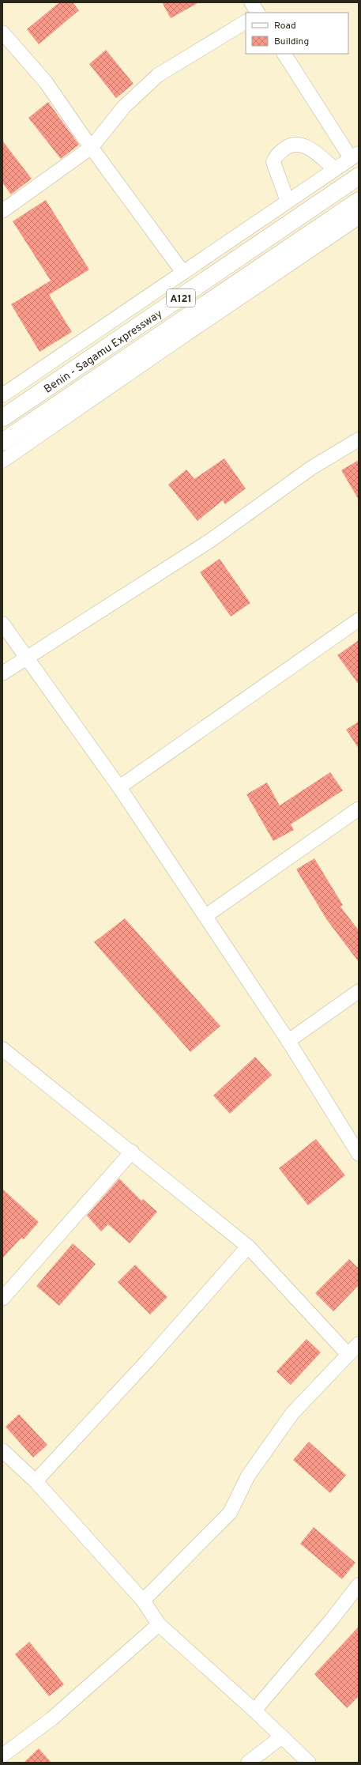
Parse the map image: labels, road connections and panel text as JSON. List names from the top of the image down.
{
  "streets": {
    "highway": ["A121", "Benin - Sagamu Expressway"]
  },
  "legend": ["Road", "Building"]
}
